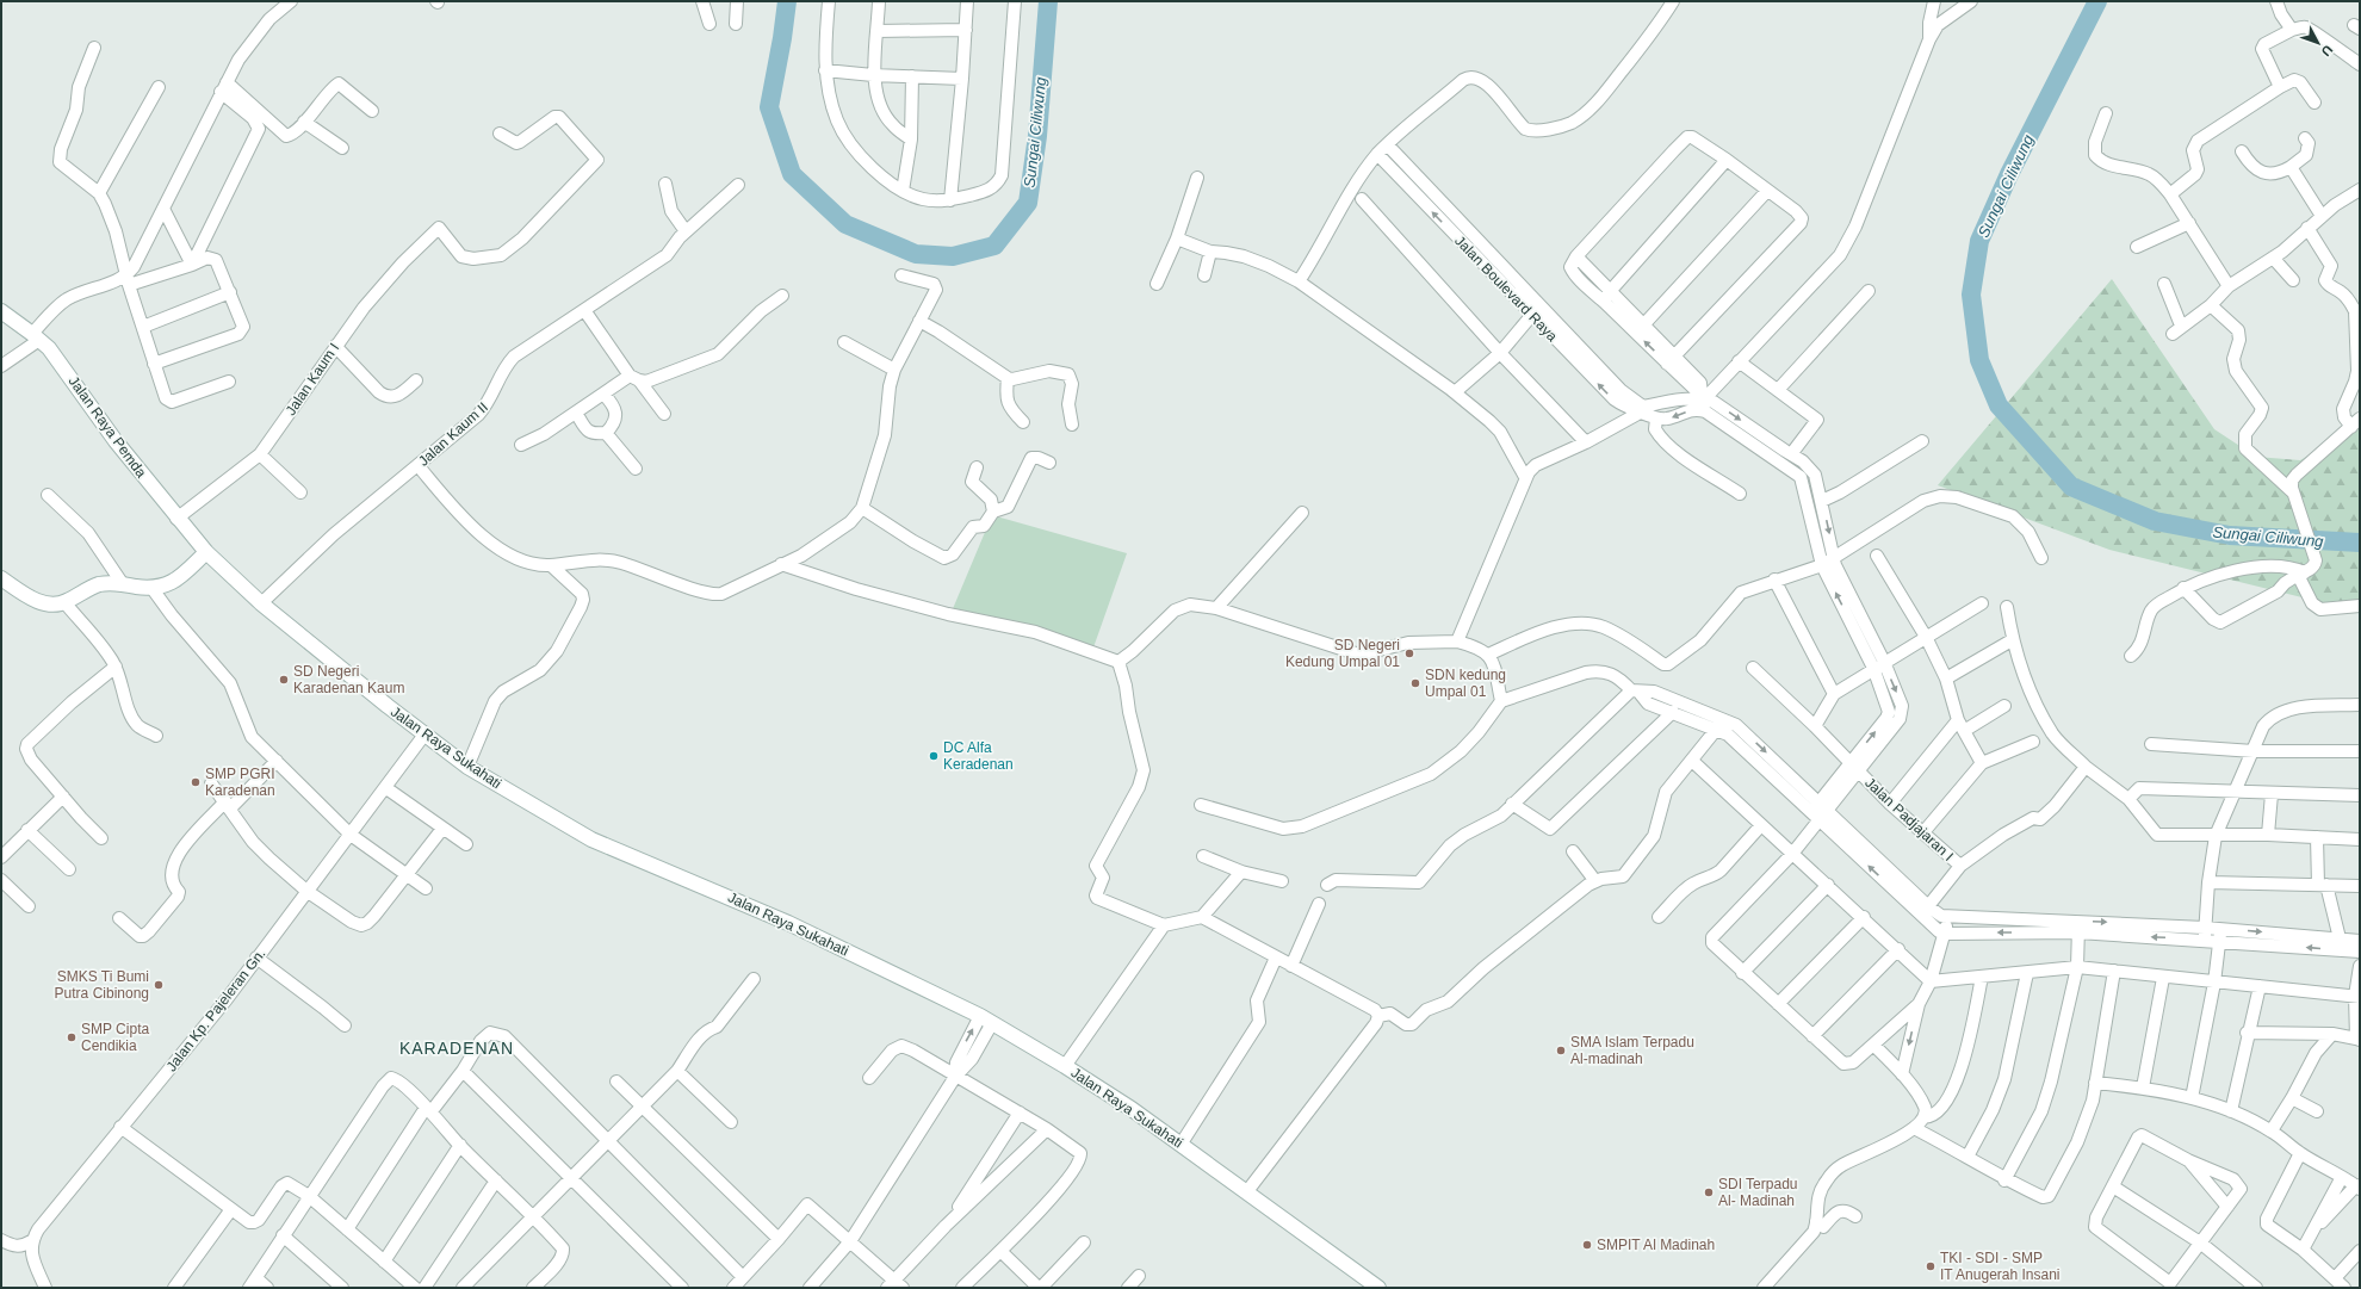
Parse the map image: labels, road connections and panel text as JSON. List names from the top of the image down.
{
  "streets": {
    "main road": ["Jalan Raya Pemda", "Jalan Raya Sukahati"],
    "street": [
      "Jalan Boulevard Raya",
      "Jalan Kaum I",
      "Jalan Kaum II",
      "Jalan Padjajaran I",
      "Jalan Kp. Pajeleran Gn."
    ]
  },
  "crossings": [
    ["Jalan Kaum I", "Jalan Raya Pemda"],
    ["Jalan Raya Pemda", "Jalan Raya Sukahati"],
    ["Jalan Kaum II", "Jalan Raya Sukahati"],
    ["Jalan Raya Sukahati", "Jalan Kp. Pajeleran Gn."]
  ],
  "districts": ["KARADENAN"],
  "water": ["Sungai Ciliwung"],
  "places": [
    "SD Negeri Kedung Umpal 01",
    "SD Negeri Karadenan Kaum",
    "SDN kedung Umpal 01",
    "DC Alfa Keradenan",
    "SMP PGRI Karadenan",
    "SMKS Ti Bumi Putra Cibinong",
    "SMP Cipta Cendikia",
    "SMA Islam Terpadu Al-madinah",
    "SDI Terpadu Al- Madinah",
    "SMPIT Al Madinah",
    "TKI - SDI - SMP IT Anugerah Insani"
  ],
  "north": "bottom right"
}
